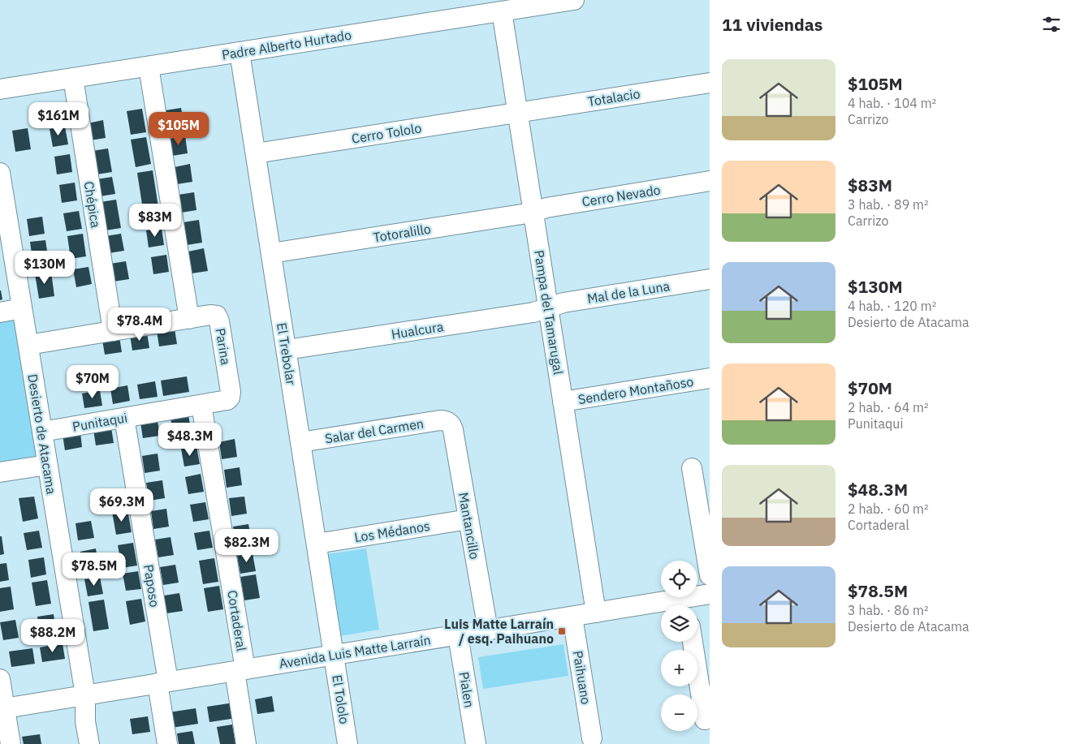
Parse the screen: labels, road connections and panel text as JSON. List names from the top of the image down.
{
  "streets": {
    "street": [
      "Padre Alberto Hurtado",
      "Totalacio",
      "Cerro Tololo",
      "Cerro Nevado",
      "Chépica",
      "Totoralillo",
      "Mal de la Luna",
      "Pampa del Tamarugal",
      "Hualcura",
      "Parina",
      "El Trebolar",
      "Sendero Montañoso",
      "Punitaqui",
      "Salar del Carmen",
      "Desierto de Atacama",
      "Mantancillo",
      "Los Médanos",
      "Paposo",
      "Cortaderal",
      "Avenida Luis Matte Larraín",
      "Paihuano",
      "Pialen",
      "El Tololo"
    ]
  },
  "crossings": [
    ["Padre Alberto Hurtado", "Chépica"],
    ["Padre Alberto Hurtado", "Pampa del Tamarugal"],
    ["Padre Alberto Hurtado", "El Trebolar"],
    ["Totalacio", "Cerro Tololo"],
    ["Totalacio", "Pampa del Tamarugal"],
    ["Cerro Tololo", "Pampa del Tamarugal"],
    ["Cerro Tololo", "El Trebolar"],
    ["Cerro Nevado", "Totoralillo"],
    ["Cerro Nevado", "Pampa del Tamarugal"],
    ["Chépica", "Parina"],
    ["Totoralillo", "Pampa del Tamarugal"],
    ["Totoralillo", "El Trebolar"],
    ["Mal de la Luna", "Pampa del Tamarugal"],
    ["Mal de la Luna", "Hualcura"],
    ["Pampa del Tamarugal", "Hualcura"],
    ["Pampa del Tamarugal", "Sendero Montañoso"],
    ["Pampa del Tamarugal", "Avenida Luis Matte Larraín"],
    ["Hualcura", "El Trebolar"],
    ["Parina", "Punitaqui"],
    ["Parina", "Desierto de Atacama"],
    ["El Trebolar", "Salar del Carmen"],
    ["El Trebolar", "Los Médanos"],
    ["El Trebolar", "Avenida Luis Matte Larraín"],
    ["El Trebolar", "El Tololo"],
    ["Punitaqui", "Desierto de Atacama"],
    ["Punitaqui", "Paposo"],
    ["Punitaqui", "Cortaderal"],
    ["Salar del Carmen", "Mantancillo"],
    ["Desierto de Atacama", "Avenida Luis Matte Larraín"],
    ["Mantancillo", "Los Médanos"],
    ["Mantancillo", "Avenida Luis Matte Larraín"],
    ["Paposo", "Avenida Luis Matte Larraín"],
    ["Cortaderal", "Avenida Luis Matte Larraín"],
    ["Avenida Luis Matte Larraín", "Paihuano"],
    ["Avenida Luis Matte Larraín", "Pialen"],
    ["Avenida Luis Matte Larraín", "El Tololo"]
  ],
  "places": {
    "transit": ["Luis Matte Larraín / esq. Paihuano"]
  },
  "page": {
    "heading": "11 viviendas",
    "list": [
      {
        "name": "$105M",
        "note": "4 hab. · 104 m² · Carrizo"
      },
      {
        "name": "$83M",
        "note": "3 hab. · 89 m² · Carrizo"
      },
      {
        "name": "$130M",
        "note": "4 hab. · 120 m² · Desierto de Atacama"
      },
      {
        "name": "$70M",
        "note": "2 hab. · 64 m² · Punitaqui"
      },
      {
        "name": "$48.3M",
        "note": "2 hab. · 60 m² · Cortaderal"
      },
      {
        "name": "$78.5M",
        "note": "3 hab. · 86 m² · Desierto de Atacama"
      }
    ],
    "price": [
      "$161M",
      "$105M",
      "$83M",
      "$130M",
      "$78.4M",
      "$70M",
      "$48.3M",
      "$69.3M",
      "$82.3M",
      "$78.5M",
      "$88.2M"
    ],
    "map_buttons": ["+", "−"]
  }
}
